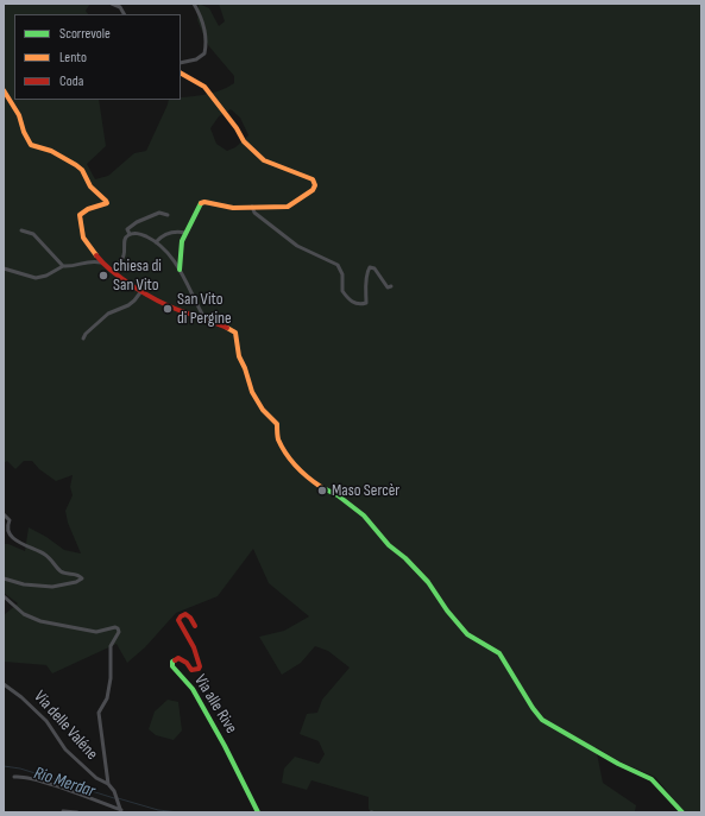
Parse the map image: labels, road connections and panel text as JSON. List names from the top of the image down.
{
  "streets": {
    "street": ["Via alle Rive", "Via delle Valéne"]
  },
  "water": ["Rio Merdar"],
  "places": ["chiesa di San Vito", "San Vito di Pergine", "Maso Sercèr"],
  "legend": ["Scorrevole", "Lento", "Coda"]
}
